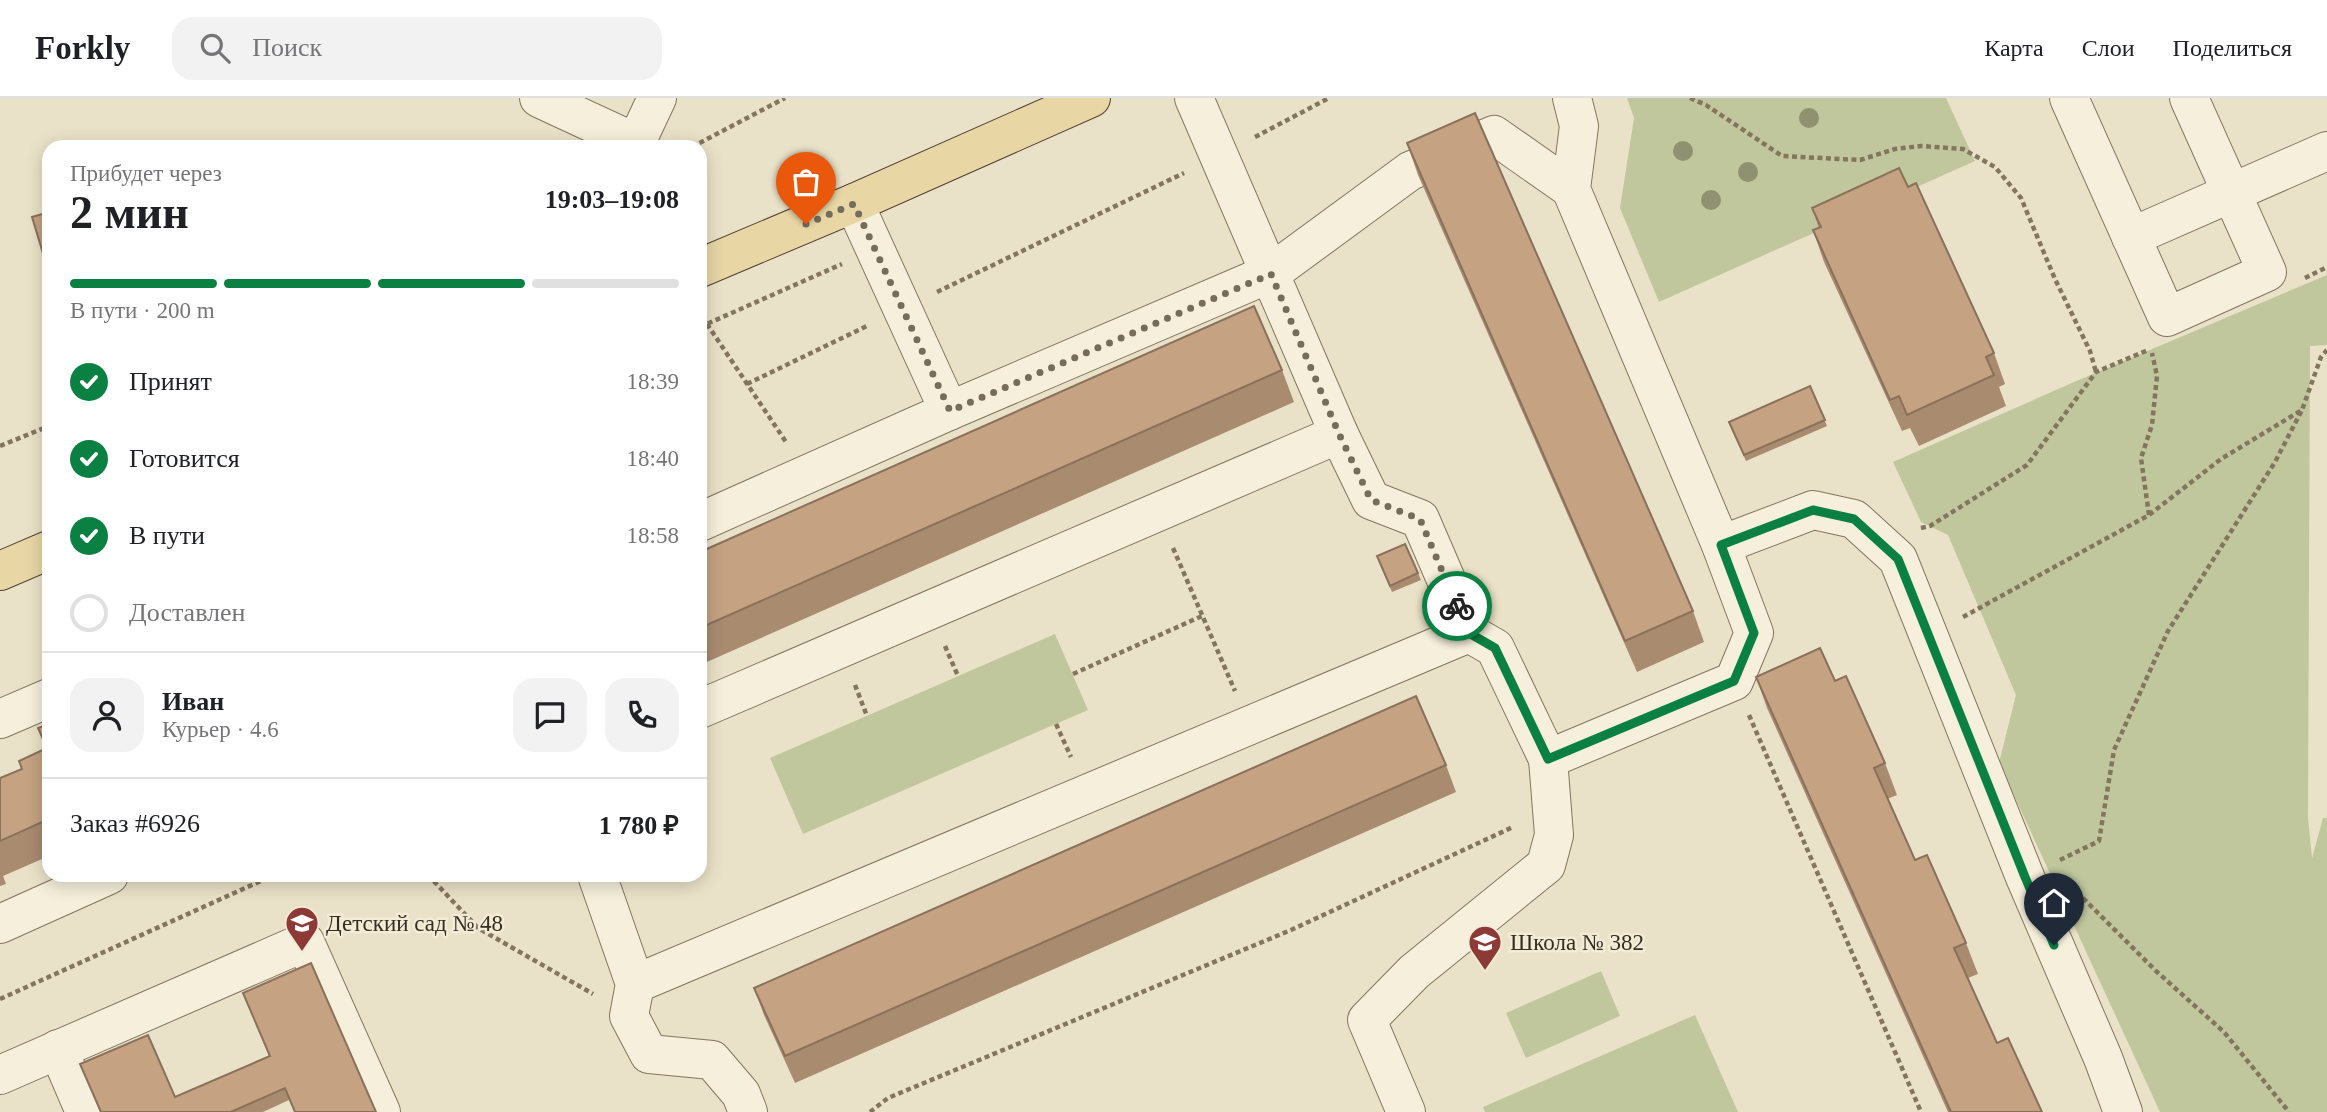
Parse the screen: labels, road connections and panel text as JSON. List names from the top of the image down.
{
  "places": {
    "school or university": ["Детский сад № 48", "Школа № 382"]
  },
  "page": {
    "header": "Forkly",
    "search": "Поиск",
    "nav": ["Карта", "Слои", "Поделиться"],
    "heading": ["2 мин", "Прибудет через", "19:03–19:08"],
    "panel": [
      "Иван",
      "Курьер · 4.6",
      "Заказ #6926",
      "1 780 ₽"
    ],
    "bar": "В пути · 200 m",
    "list": [
      ["Принят", "18:39"],
      ["Готовится", "18:40"],
      ["В пути", "18:58"],
      "Доставлен"
    ]
  }
}
